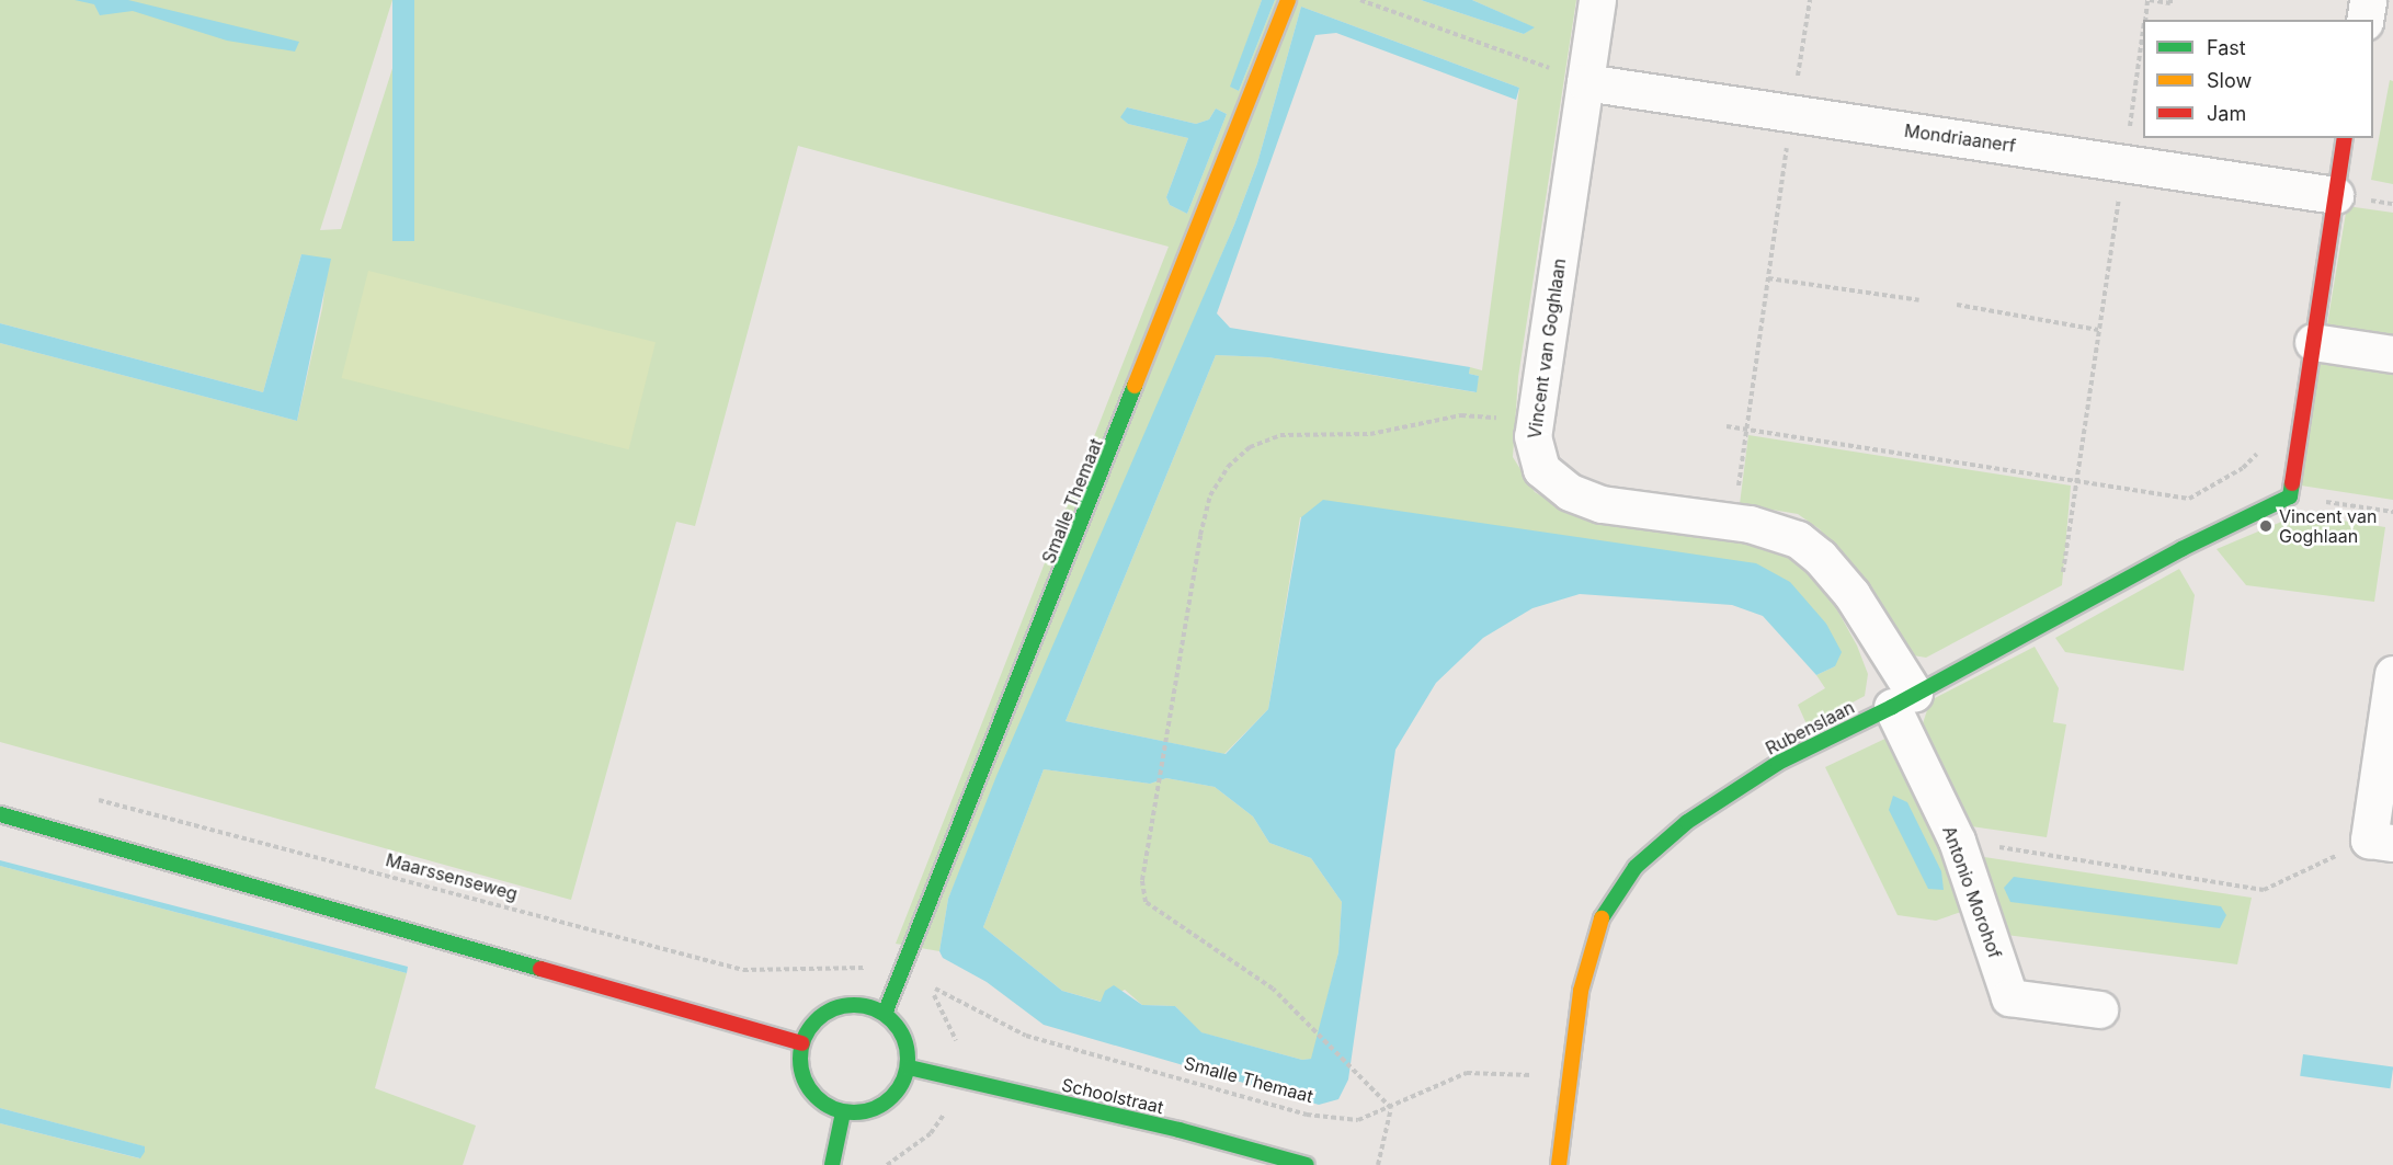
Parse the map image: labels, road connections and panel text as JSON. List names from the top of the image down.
{
  "streets": {
    "street": [
      "Mondriaanerf",
      "Vincent van Goghlaan",
      "Smalle Themaat",
      "Rubenslaan",
      "Antonio Morohof",
      "Schoolstraat"
    ],
    "path": ["Maarssenseweg"]
  },
  "crossings": [
    ["Mondriaanerf", "Vincent van Goghlaan"],
    ["Vincent van Goghlaan", "Rubenslaan"],
    ["Vincent van Goghlaan", "Antonio Morohof"],
    ["Smalle Themaat", "Rubenslaan"],
    ["Smalle Themaat", "Maarssenseweg"],
    ["Smalle Themaat", "Schoolstraat"],
    ["Rubenslaan", "Antonio Morohof"]
  ],
  "places": ["Vincent van Goghlaan"],
  "legend": ["Fast", "Slow", "Jam"]
}
